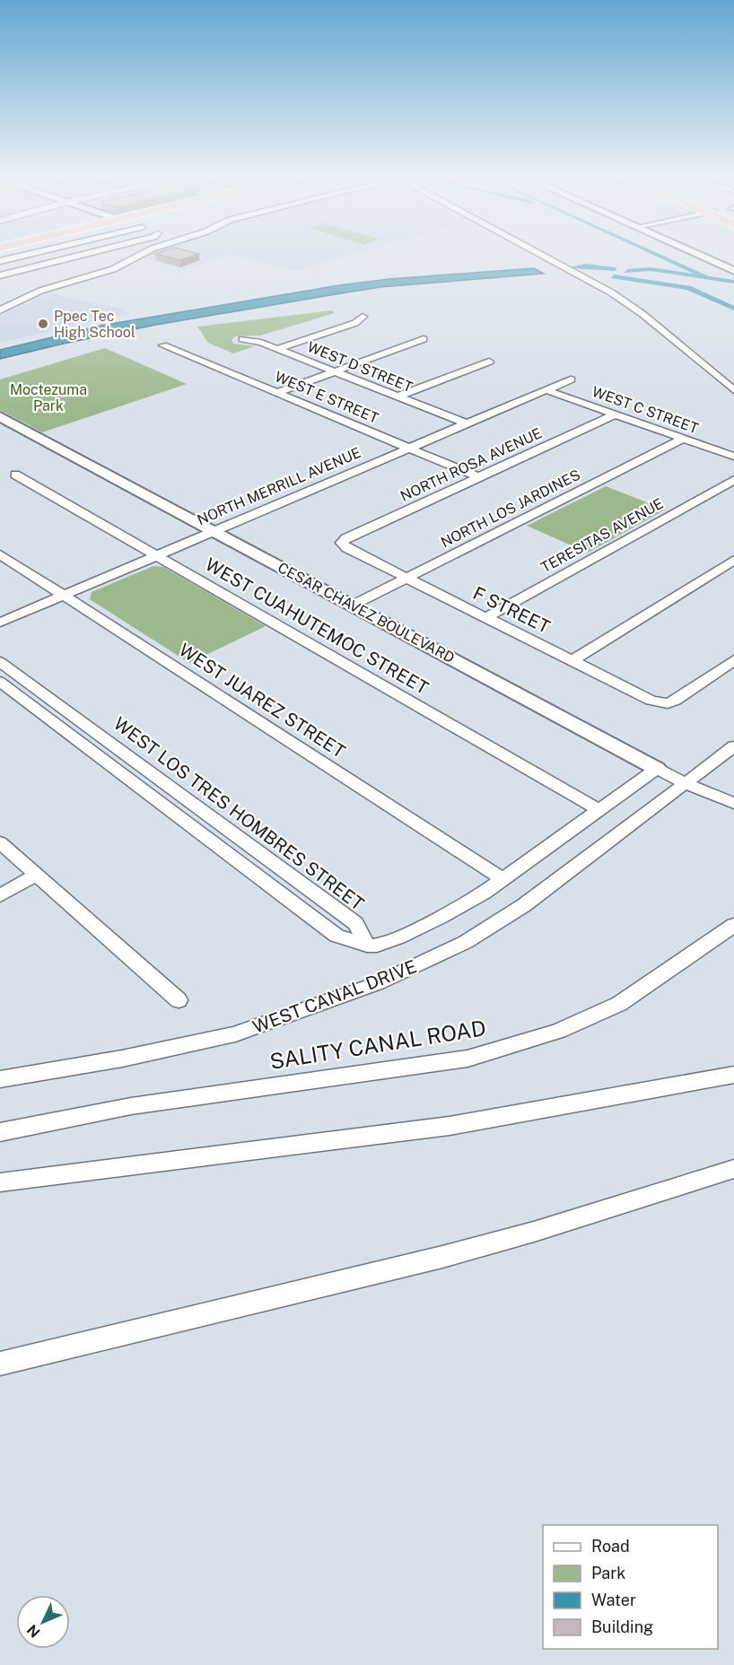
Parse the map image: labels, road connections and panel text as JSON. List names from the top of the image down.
{
  "streets": {
    "street": [
      "WEST D STREET",
      "WEST E STREET",
      "WEST C STREET",
      "NORTH ROSA AVENUE",
      "NORTH MERRILL AVENUE",
      "NORTH LOS JARDINES",
      "TERESITAS AVENUE",
      "F STREET",
      "CESAR CHAVEZ BOULEVARD",
      "WEST CUAHUTEMOC STREET",
      "WEST JUAREZ STREET",
      "WEST LOS TRES HOMBRES STREET",
      "WEST CANAL DRIVE",
      "SALITY CANAL ROAD"
    ]
  },
  "crossings": [
    ["WEST D STREET", "NORTH MERRILL AVENUE"],
    ["WEST E STREET", "NORTH ROSA AVENUE"],
    ["WEST E STREET", "NORTH MERRILL AVENUE"],
    ["WEST C STREET", "NORTH ROSA AVENUE"],
    ["WEST C STREET", "NORTH MERRILL AVENUE"],
    ["WEST C STREET", "NORTH LOS JARDINES"],
    ["NORTH ROSA AVENUE", "F STREET"],
    ["NORTH MERRILL AVENUE", "CESAR CHAVEZ BOULEVARD"],
    ["NORTH MERRILL AVENUE", "WEST CUAHUTEMOC STREET"],
    ["NORTH MERRILL AVENUE", "WEST JUAREZ STREET"],
    ["NORTH LOS JARDINES", "F STREET"],
    ["NORTH LOS JARDINES", "CESAR CHAVEZ BOULEVARD"],
    ["TERESITAS AVENUE", "F STREET"],
    ["CESAR CHAVEZ BOULEVARD", "WEST CANAL DRIVE"],
    ["WEST CUAHUTEMOC STREET", "WEST CANAL DRIVE"],
    ["WEST JUAREZ STREET", "WEST CANAL DRIVE"],
    ["WEST LOS TRES HOMBRES STREET", "WEST CANAL DRIVE"]
  ],
  "parks": ["Moctezuma Park"],
  "places": ["Ppec Tec High School"],
  "legend": [
    "Road",
    "Park",
    "Water",
    "Building"
  ],
  "north": "bottom left"
}
